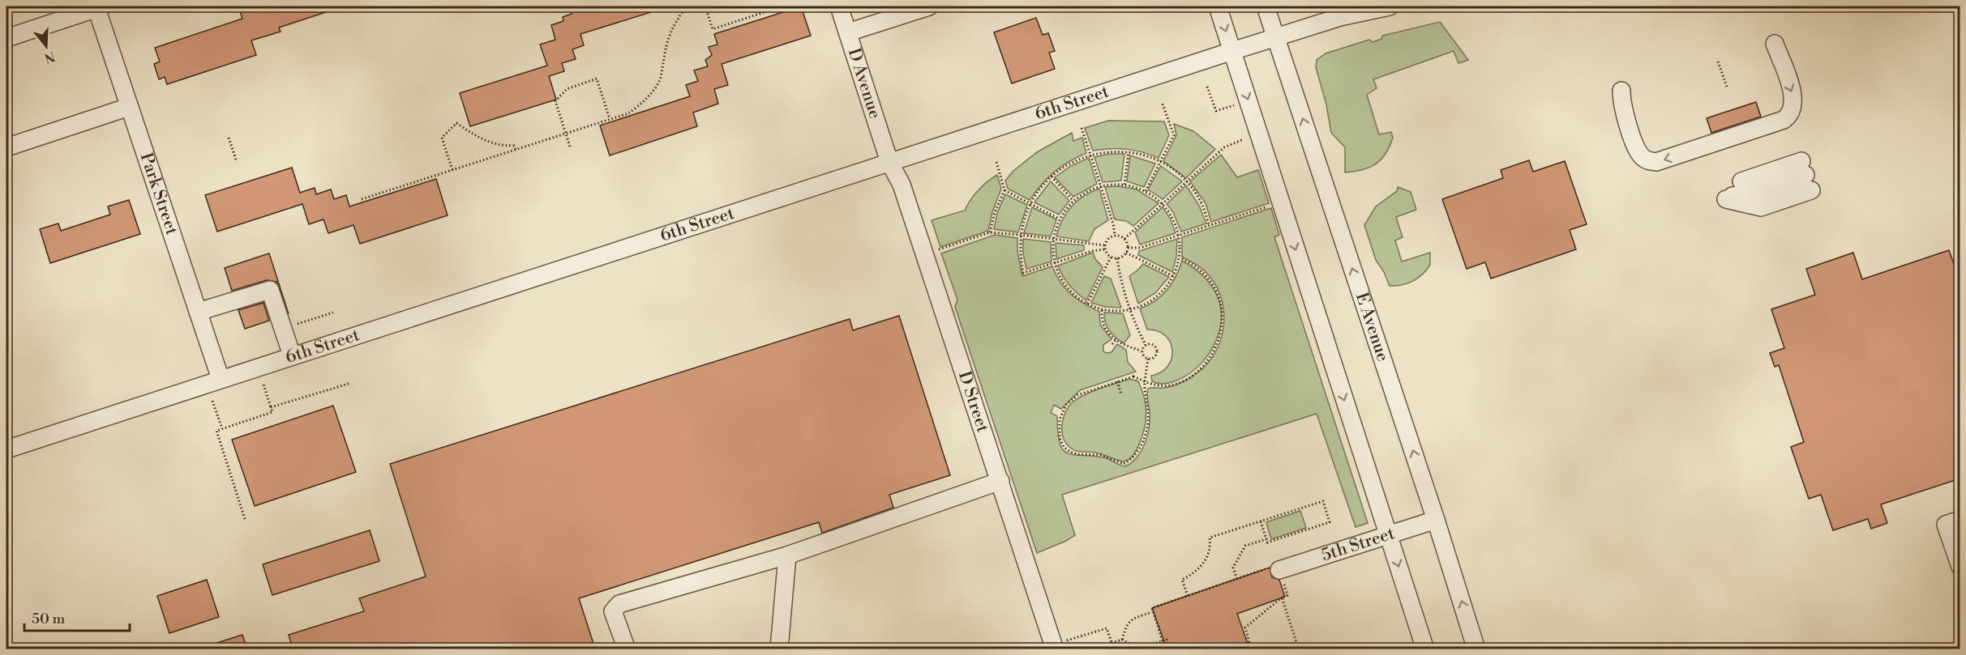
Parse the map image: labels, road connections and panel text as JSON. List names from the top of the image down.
{
  "streets": {
    "street": [
      "D Avenue",
      "6th Street",
      "Park Street",
      "E Avenue",
      "D Street",
      "5th Street"
    ]
  },
  "crossings": [
    ["D Avenue", "6th Street"],
    ["D Avenue", "D Street"],
    ["6th Street", "Park Street"],
    ["6th Street", "E Avenue"],
    ["6th Street", "D Street"],
    ["E Avenue", "5th Street"]
  ],
  "scale_bar": "50 m",
  "north": "bottom"
}
